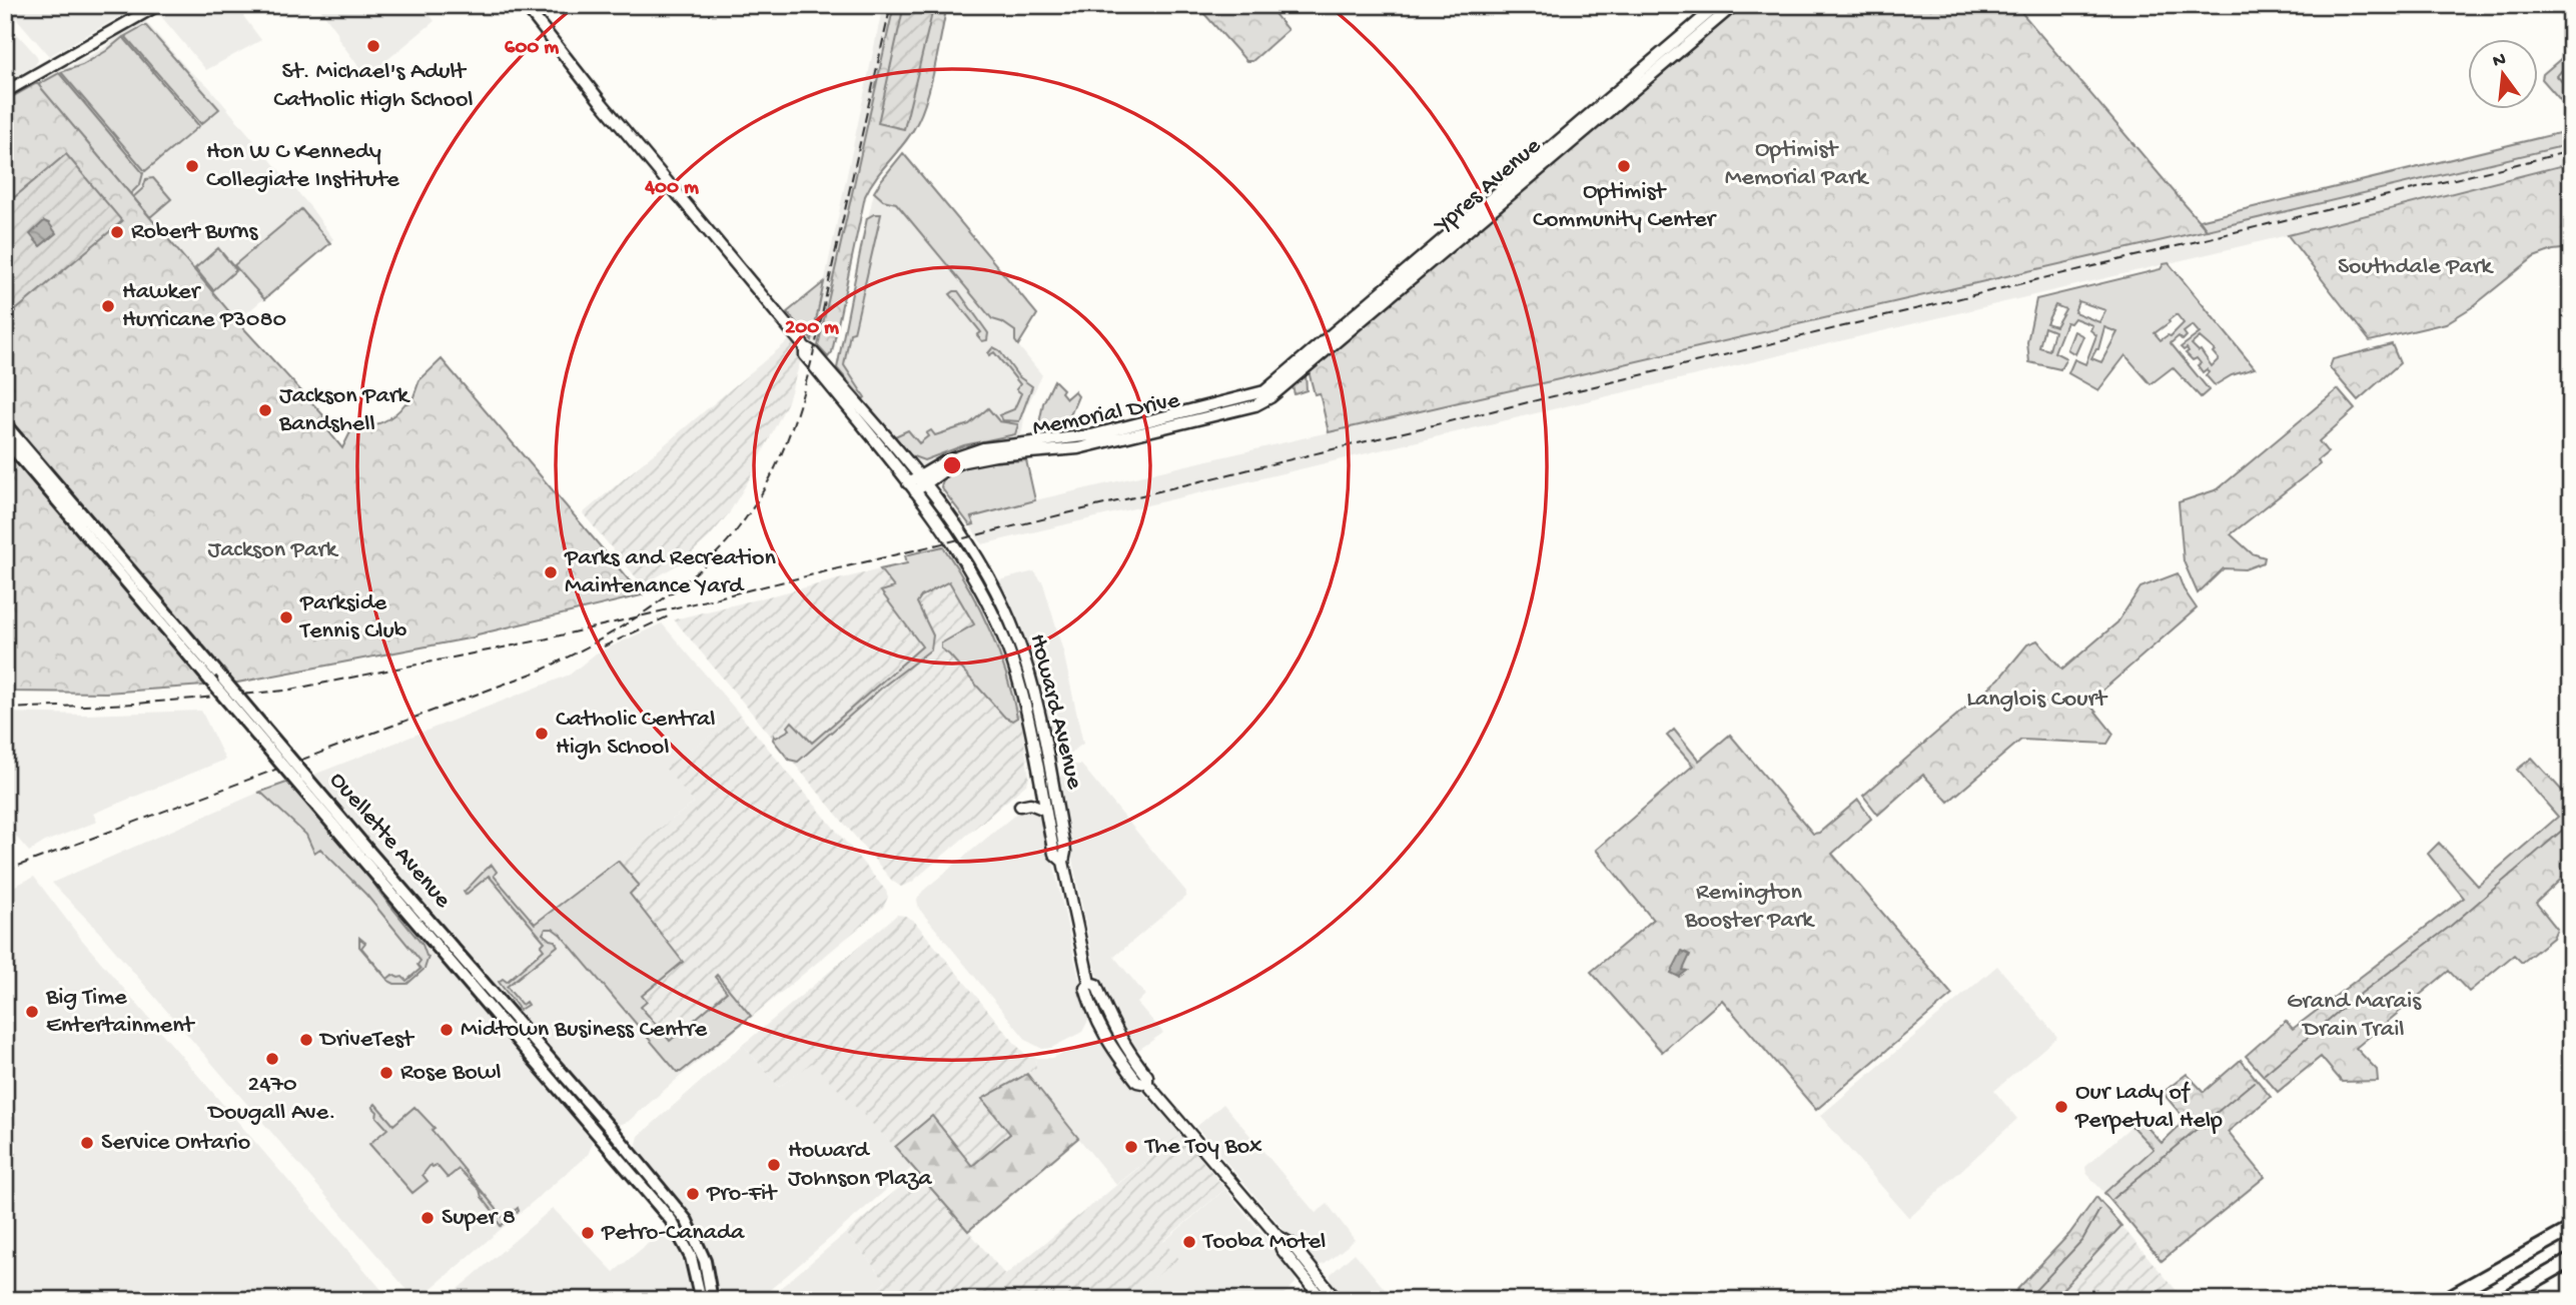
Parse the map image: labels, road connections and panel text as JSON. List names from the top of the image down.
{
  "streets": {
    "main road": [
      "Ypres Avenue",
      "Memorial Drive",
      "Howard Avenue",
      "Ouellette Avenue"
    ]
  },
  "crossings": [
    ["Ypres Avenue", "Memorial Drive"],
    ["Memorial Drive", "Howard Avenue"]
  ],
  "parks": [
    "Optimist Memorial Park",
    "Southdale Park",
    "Jackson Park",
    "Langlois Court",
    "Remington Booster Park",
    "Grand Marais Drain Trail"
  ],
  "places": [
    "St. Michael's Adult Catholic High School",
    "Hon W C Kennedy Collegiate Institute",
    "Optimist Community Center",
    "Robert Burns",
    "Hawker Hurricane P3080",
    "Jackson Park Bandshell",
    "Parks and Recreation Maintenance Yard",
    "Parkside Tennis Club",
    "Catholic Central High School",
    "Big Time Entertainment",
    "Midtown Business Centre",
    "DriveTest",
    "2470 Dougall Ave.",
    "Rose Bowl",
    "Our Lady of Perpetual Help",
    "Service Ontario",
    "The Toy Box",
    "Howard Johnson Plaza",
    "Pro-Fit",
    "Super 8",
    "Petro-Canada",
    "Tooba Motel"
  ],
  "north": "top",
  "rings": ["600 m", "400 m", "200 m"]
}
